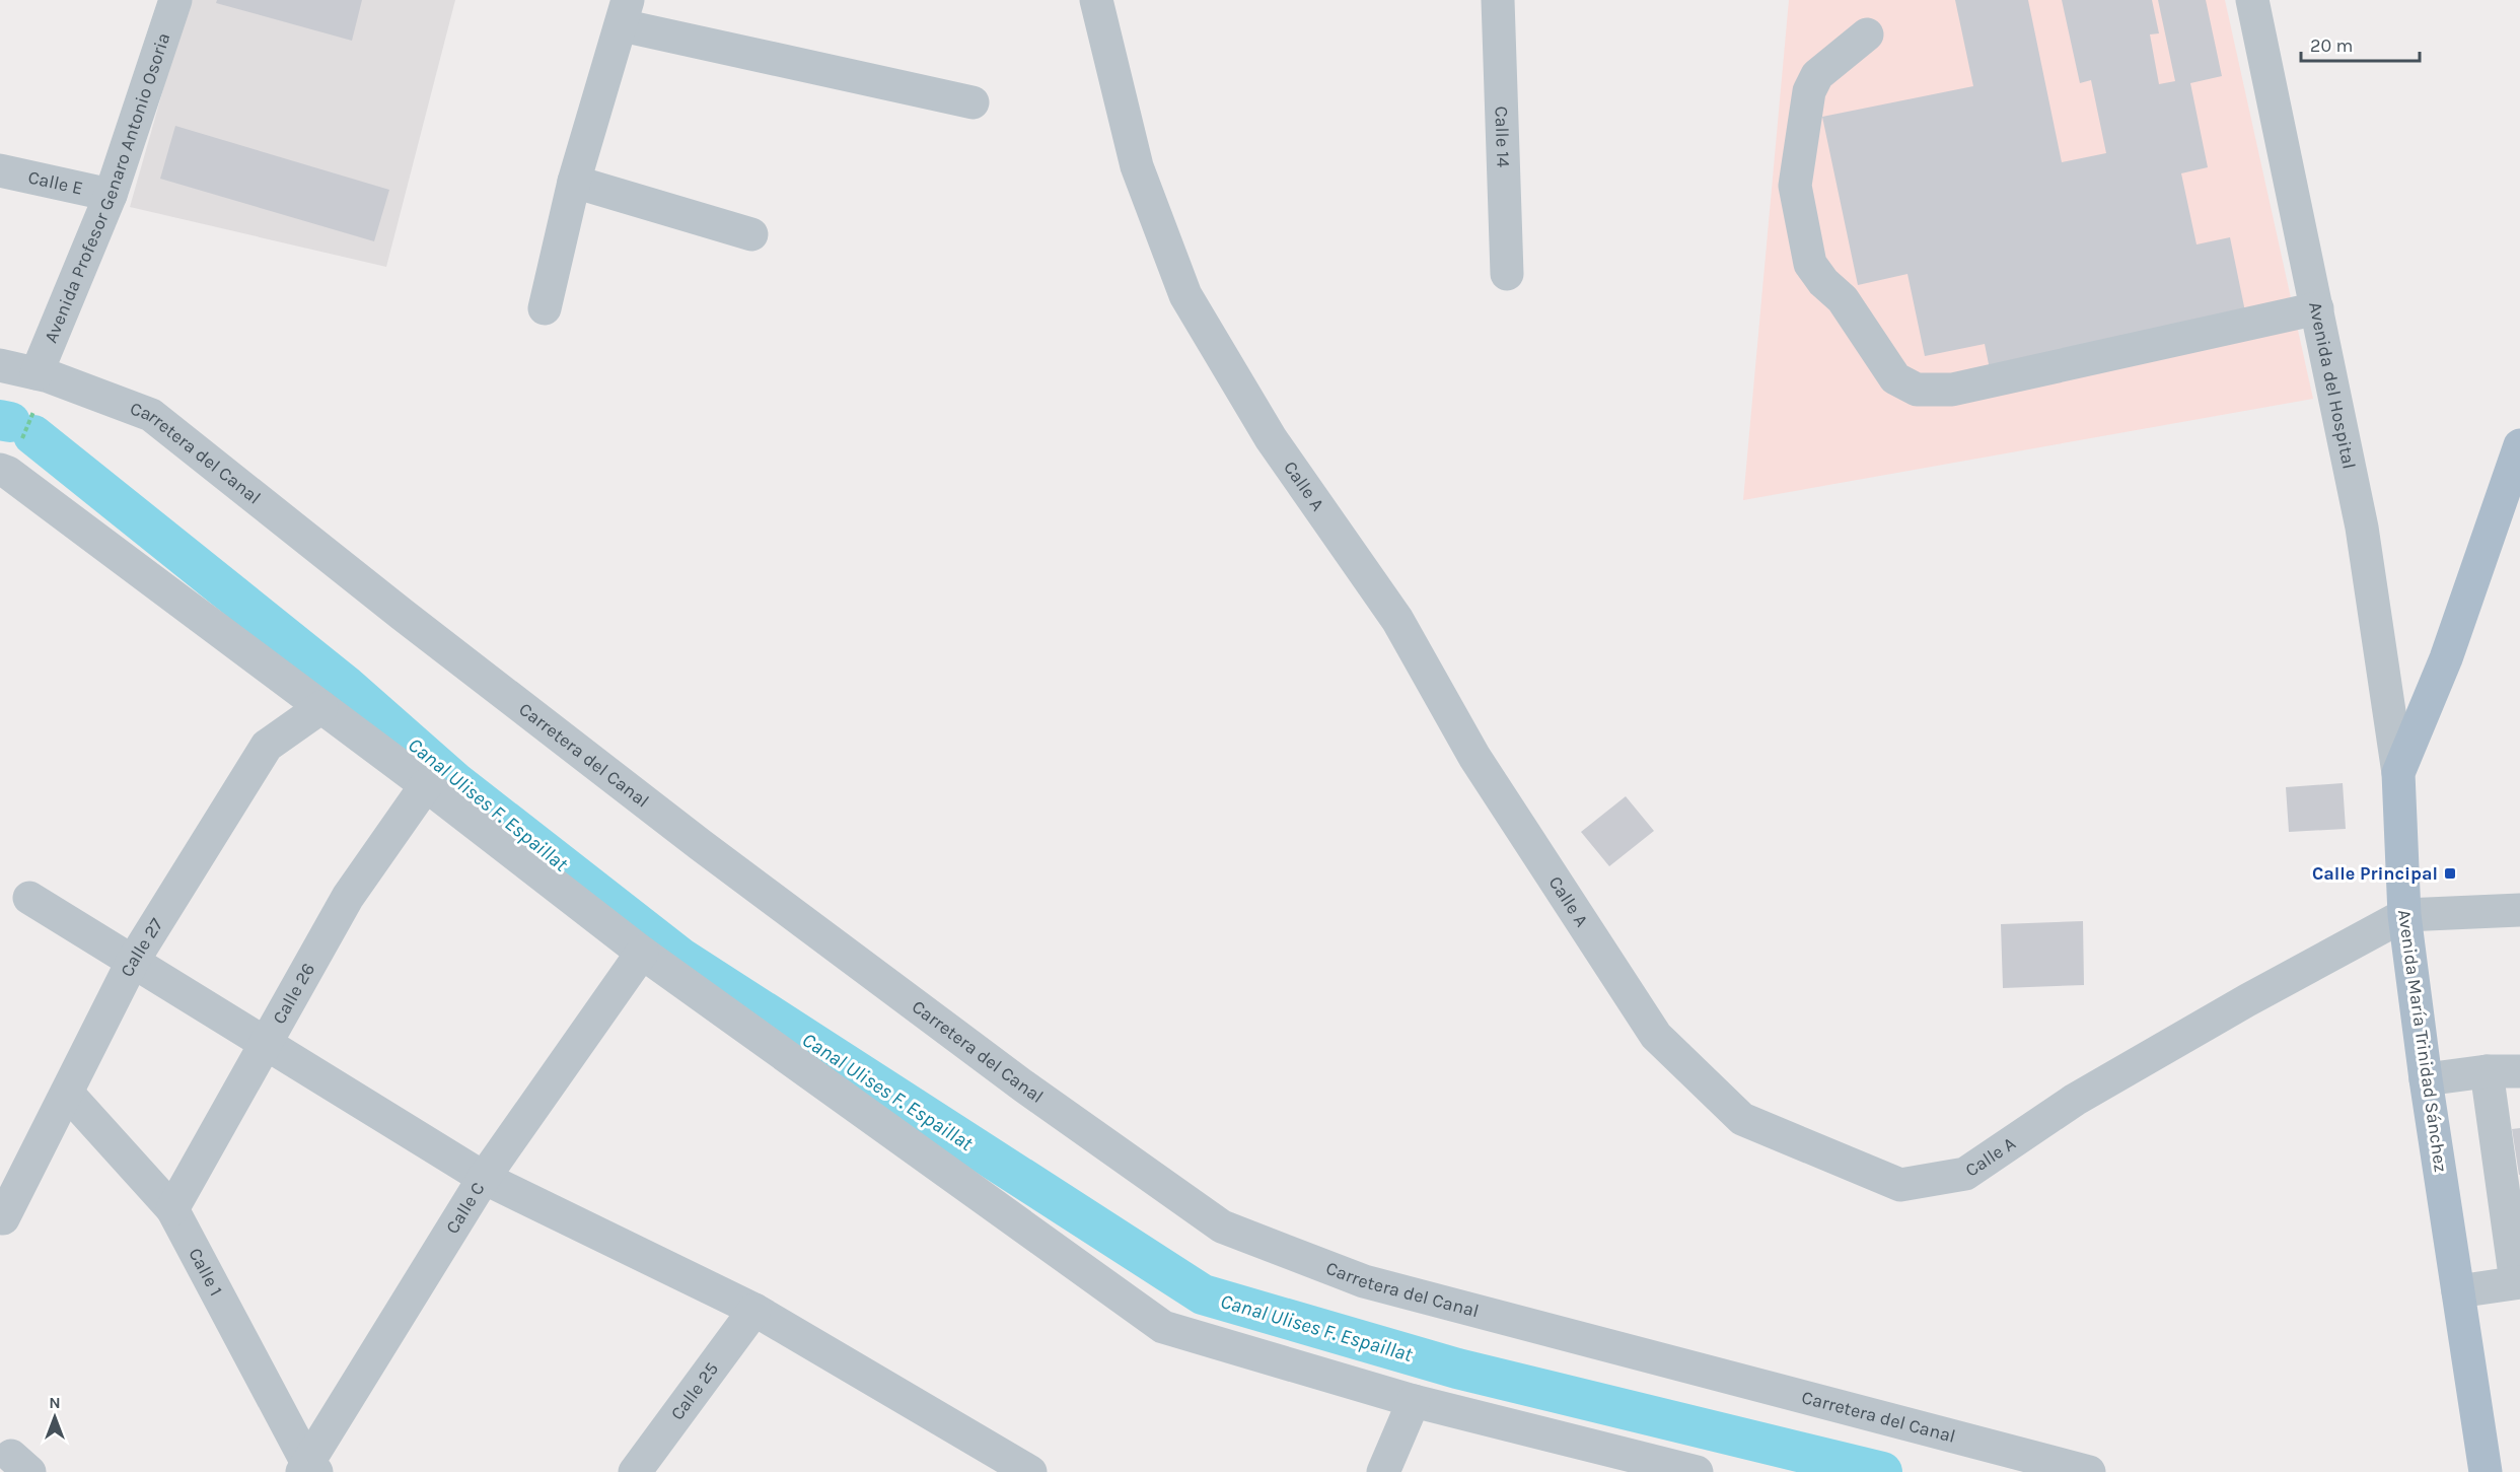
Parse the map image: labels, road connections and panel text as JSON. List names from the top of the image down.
{
  "streets": {
    "main road": ["Avenida María Trinidad Sánchez"],
    "street": [
      "Calle 14",
      "Calle E",
      "Avenida Profesor Genaro Antonio Osoria",
      "Avenida del Hospital",
      "Carretera del Canal",
      "Calle A",
      "Calle 27",
      "Calle 26",
      "Calle C",
      "Calle 1",
      "Calle 25"
    ]
  },
  "crossings": [
    ["Calle E", "Avenida Profesor Genaro Antonio Osoria"],
    ["Avenida Profesor Genaro Antonio Osoria", "Carretera del Canal"],
    ["Avenida del Hospital", "Avenida María Trinidad Sánchez"],
    ["Calle A", "Avenida María Trinidad Sánchez"],
    ["Calle 27", "Calle 1"],
    ["Calle 26", "Calle 1"],
    ["Calle C", "Calle 1"]
  ],
  "water": ["Canal Ulises F. Espaillat"],
  "places": {
    "transit": ["Calle Principal"]
  },
  "scale_bar": "20 m",
  "north": "top"
}
